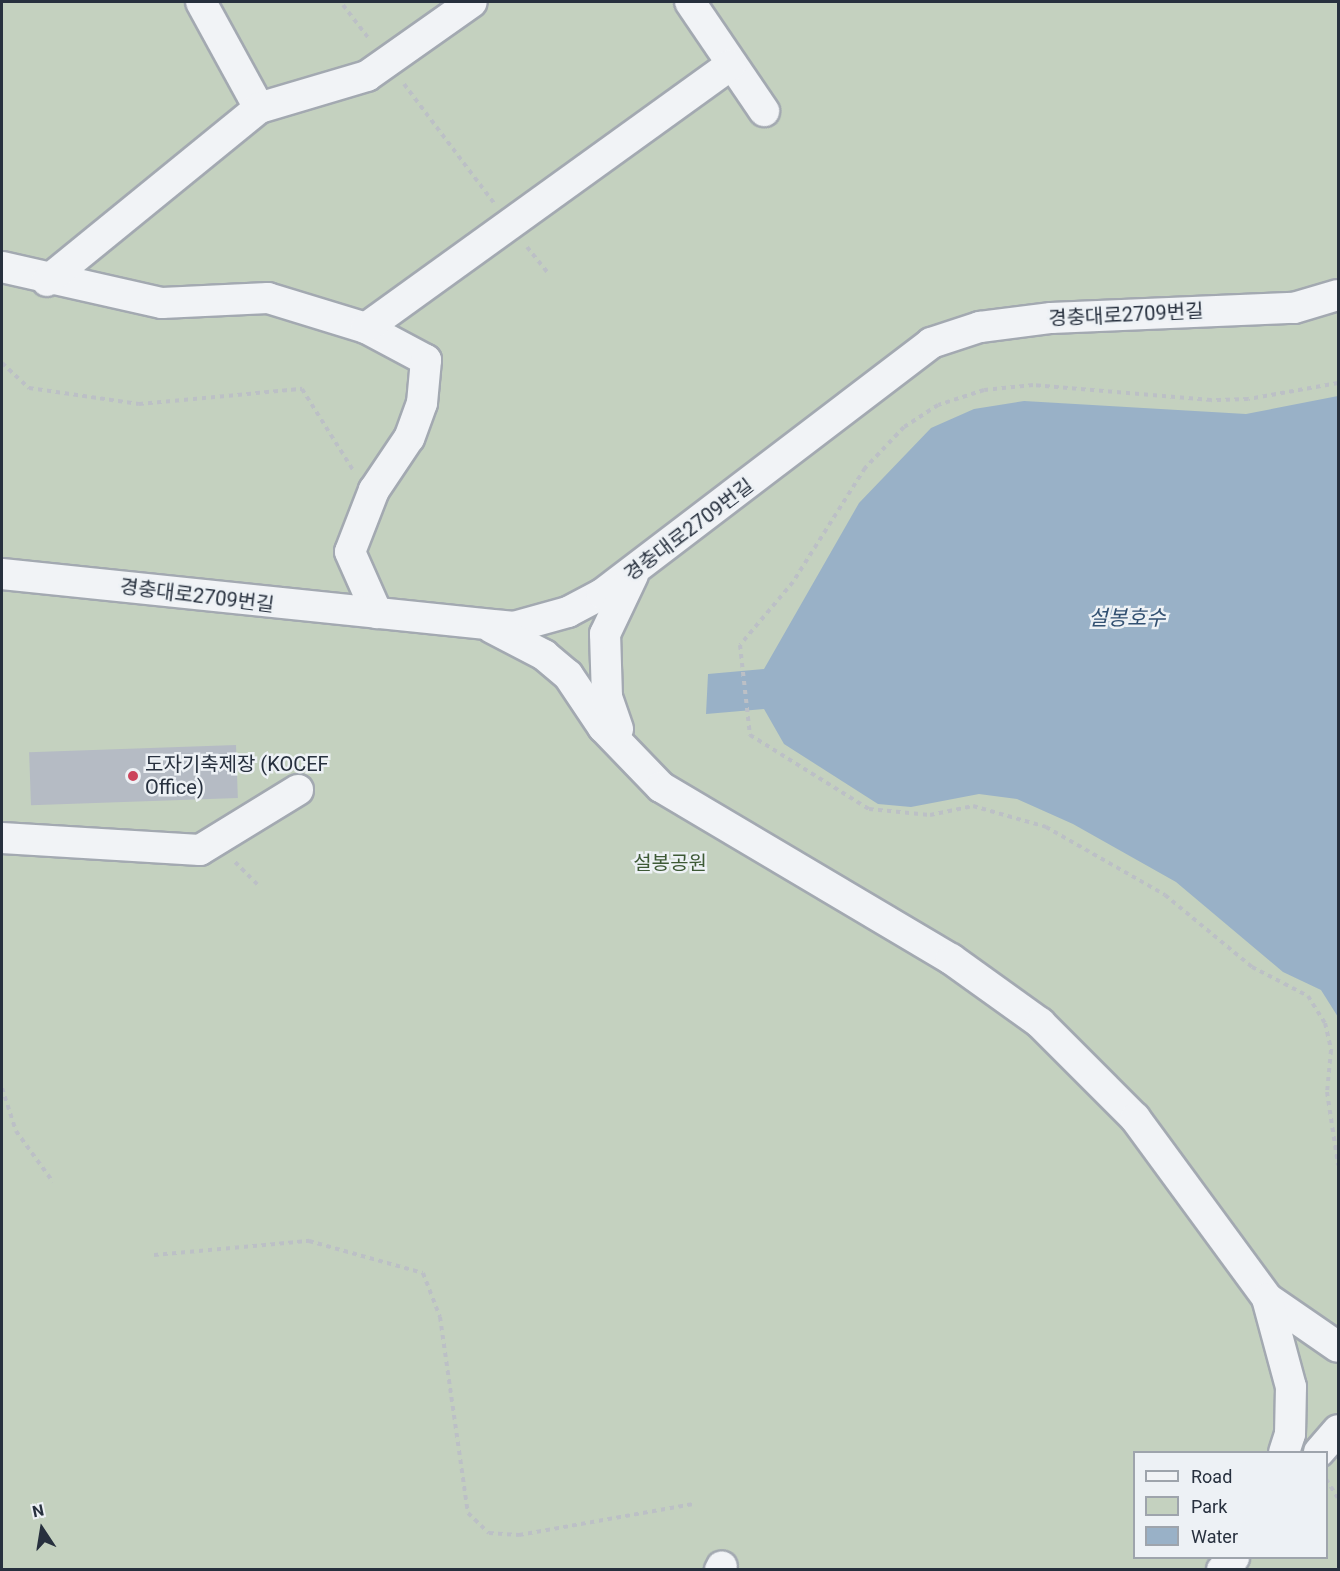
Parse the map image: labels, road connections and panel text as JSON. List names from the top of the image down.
{
  "streets": {
    "street": ["경충대로2709번길"]
  },
  "water": ["설봉호수"],
  "parks": ["설봉공원"],
  "places": ["도자기축제장 (KOCEF Office)"],
  "legend": ["Road", "Park", "Water"],
  "north": "top"
}
